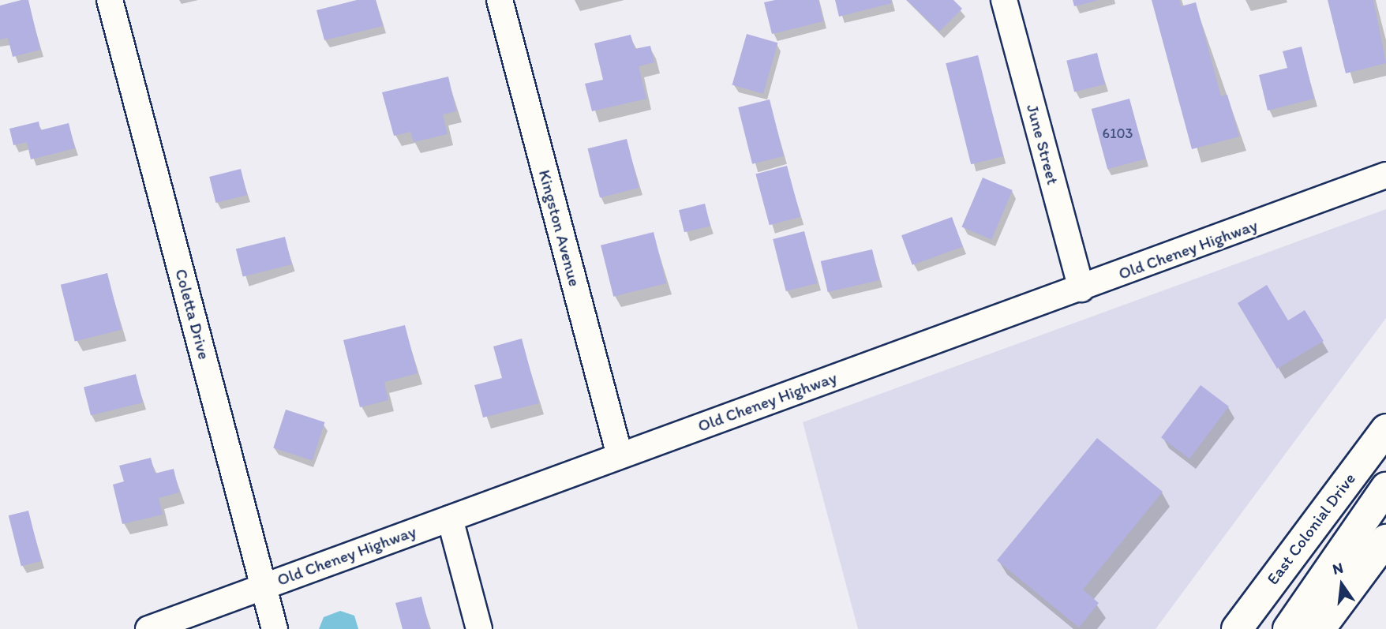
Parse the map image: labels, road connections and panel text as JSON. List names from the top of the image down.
{
  "streets": {
    "highway": ["East Colonial Drive"],
    "street": [
      "June Street",
      "Kingston Avenue",
      "Old Cheney Highway",
      "Coletta Drive"
    ]
  },
  "crossings": [
    ["June Street", "Old Cheney Highway"],
    ["Kingston Avenue", "Old Cheney Highway"],
    ["Old Cheney Highway", "Coletta Drive"]
  ],
  "house_numbers": ["6103"],
  "north": "top"
}
